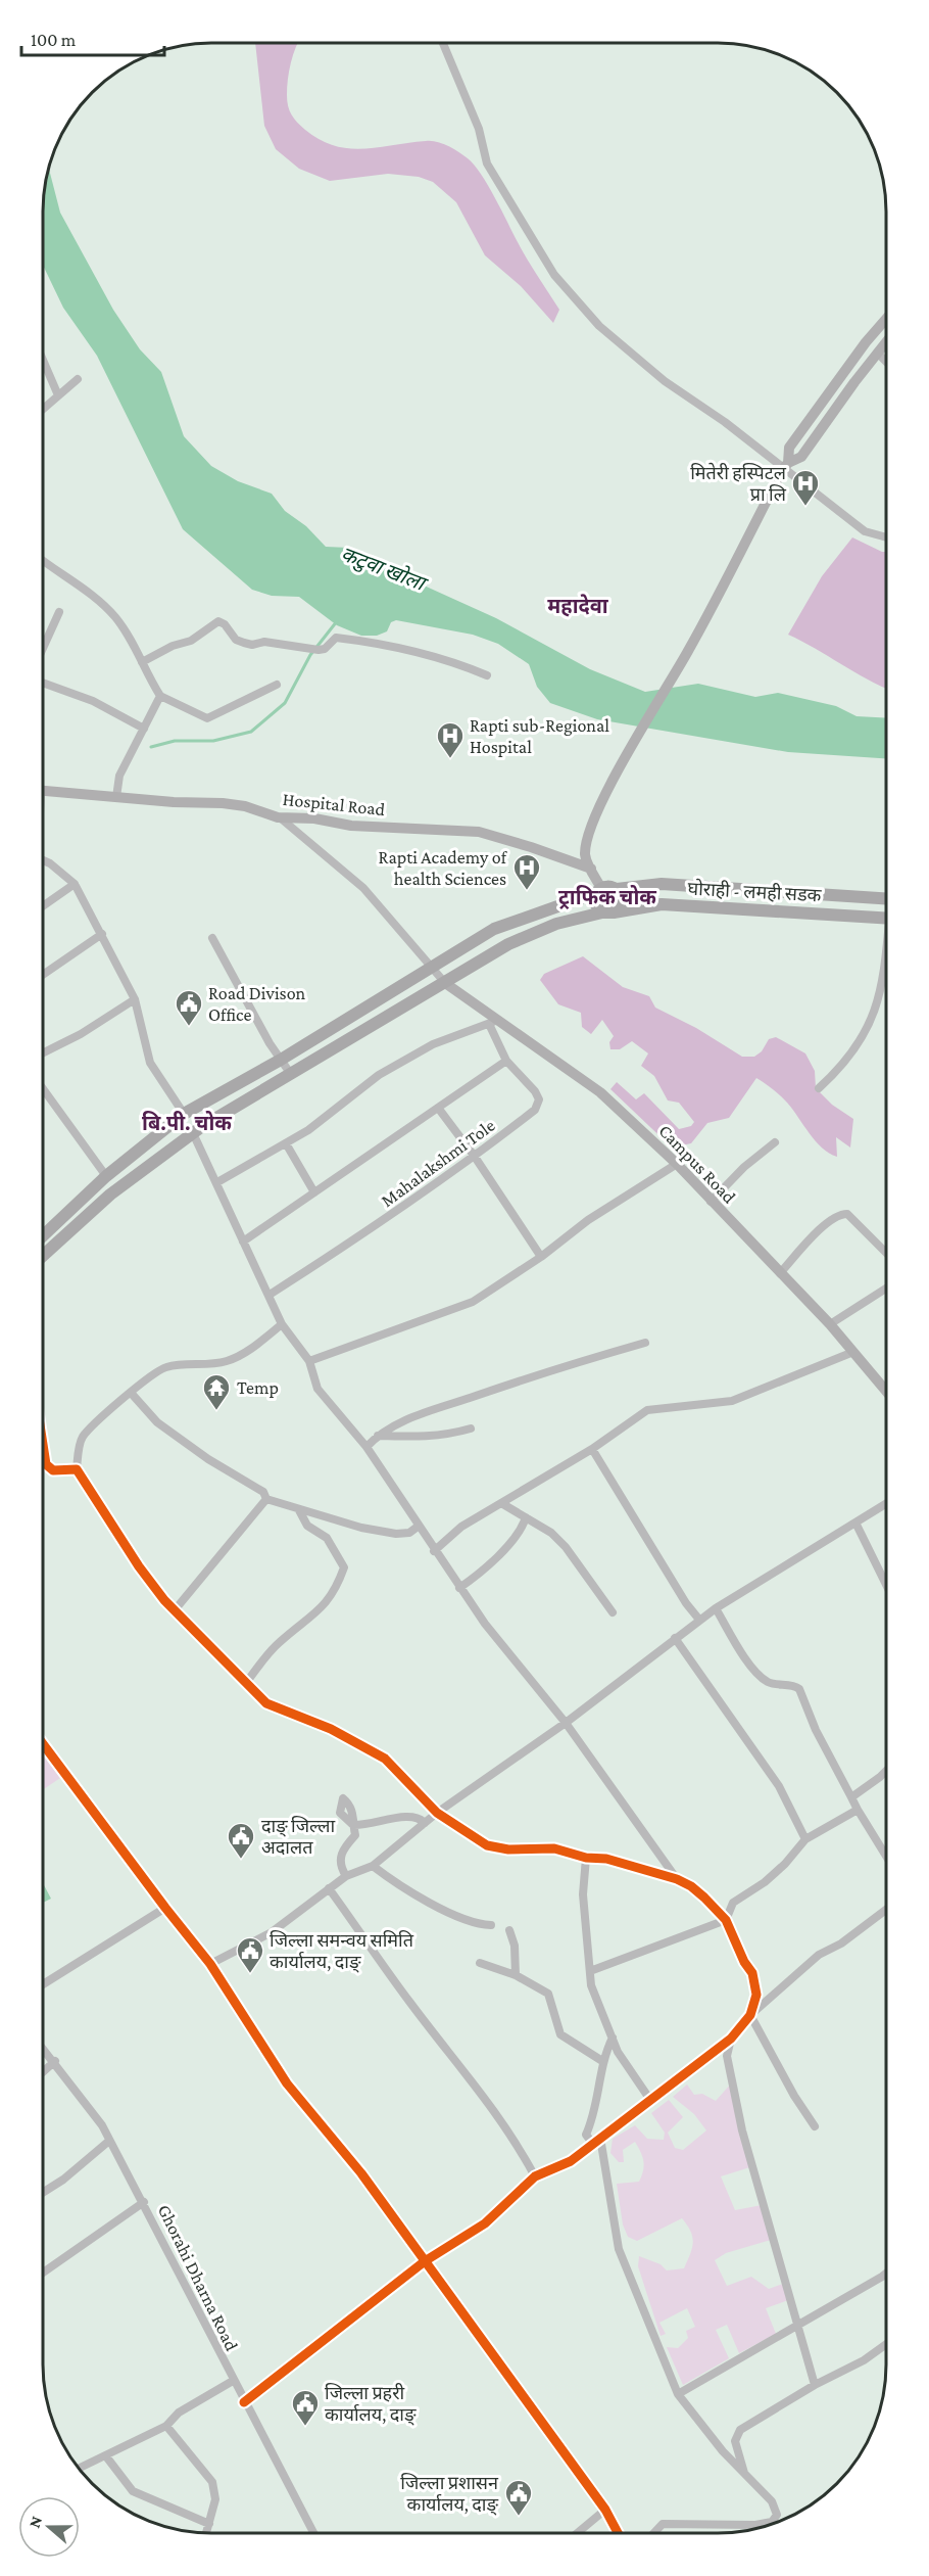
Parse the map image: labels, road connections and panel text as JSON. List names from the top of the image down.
{
  "streets": {
    "main road": ["घोराही - लमही सडक"],
    "street": [
      "Hospital Road",
      "Mahalakshmi Tole",
      "Campus Road",
      "Ghorahi Dharna Road"
    ]
  },
  "crossings": [
    ["घोराही - लमही सडक", "Campus Road"],
    ["Mahalakshmi Tole", "Campus Road"]
  ],
  "districts": ["महादेवा", "ट्राफिक चोक", "बि.पी. चोक"],
  "water": ["कटुवा खोला"],
  "places": {
    "hospital": ["मितेरी हस्पिटल प्रा लि", "Rapti sub-Regional Hospital", "Rapti Academy of health Sciences"],
    "public building": [
      "Road Divison Office",
      "दाङ् जिल्ला अदालत",
      "जिल्ला समन्वय समिति कार्यालय, दाङ्",
      "जिल्ला प्रहरी कार्यालय, दाङ्",
      "जिल्ला प्रशासन कार्यालय, दाङ्"
    ],
    "temple": ["Temp"]
  },
  "scale_bar": "100 m",
  "north": "left"
}
